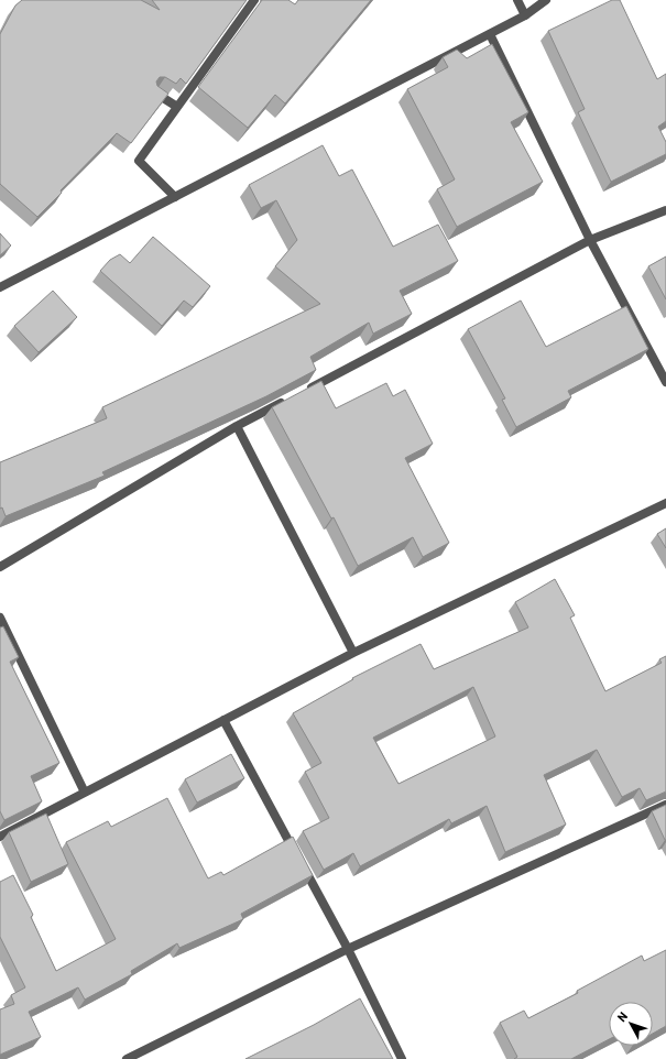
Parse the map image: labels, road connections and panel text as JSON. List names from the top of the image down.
{
  "north": "top left"
}
